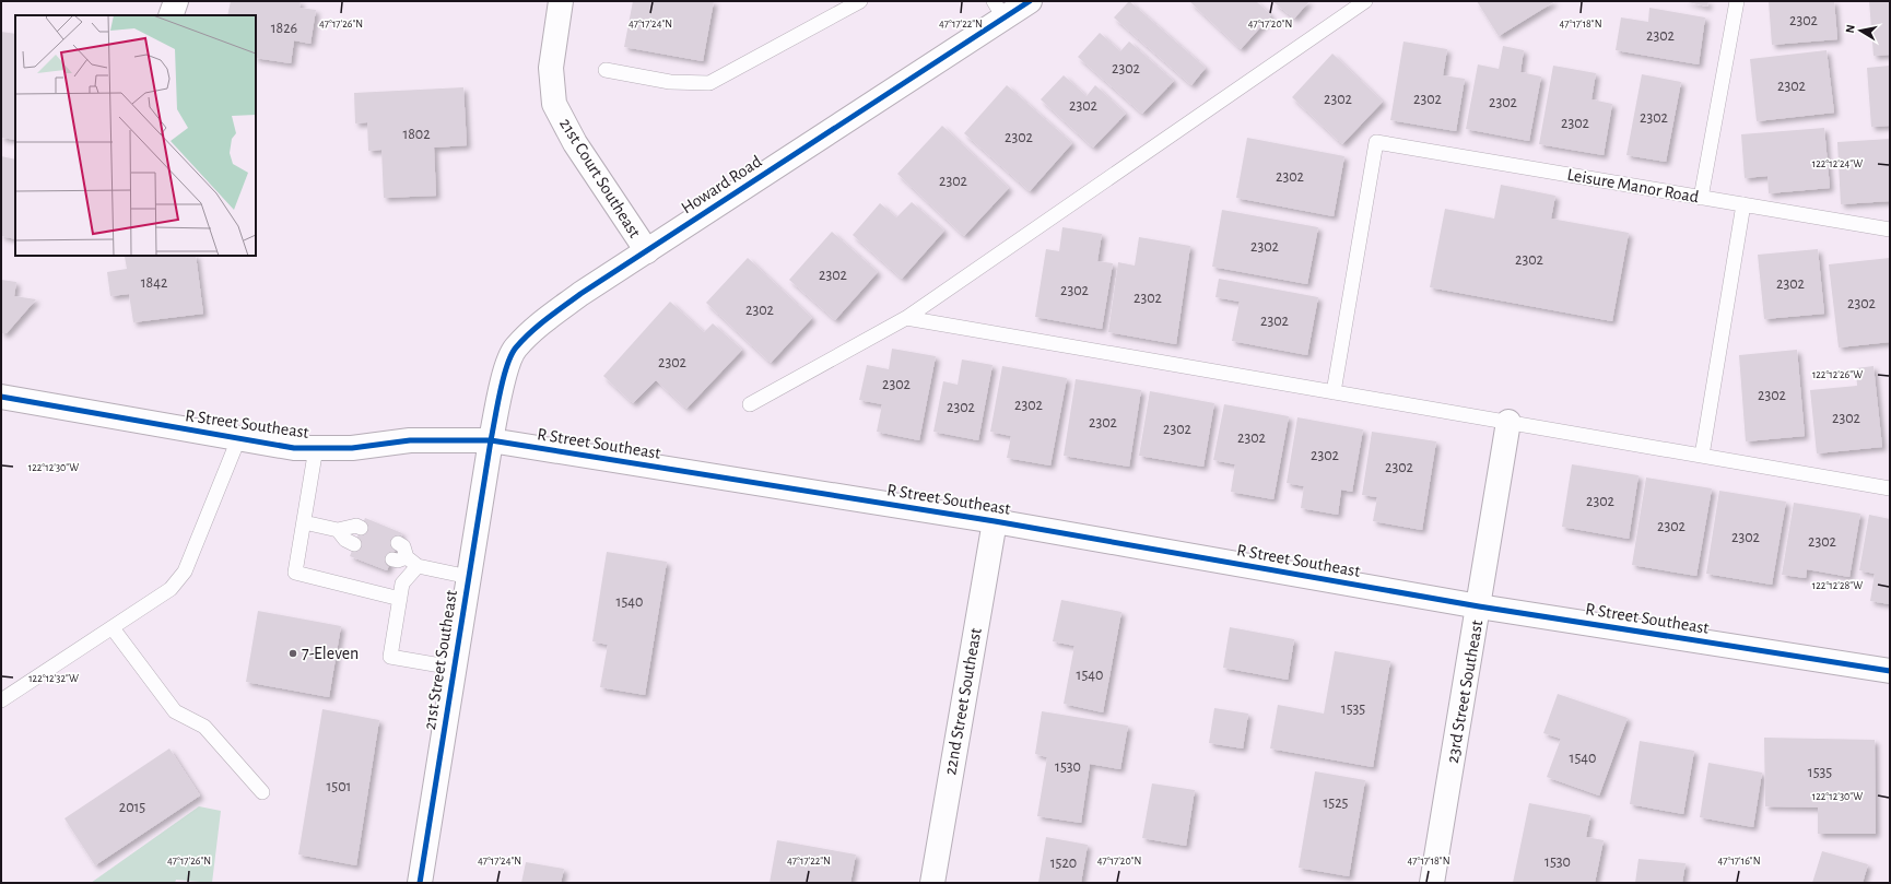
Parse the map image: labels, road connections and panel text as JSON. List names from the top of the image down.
{
  "streets": {
    "street": [
      "21st Court Southeast",
      "Howard Road",
      "R Street Southeast",
      "21st Street Southeast",
      "23rd Street Southeast",
      "22nd Street Southeast"
    ],
    "lane": ["Leisure Manor Road"]
  },
  "crossings": [
    ["21st Court Southeast", "Howard Road"],
    ["Howard Road", "R Street Southeast"],
    ["Howard Road", "21st Street Southeast"],
    ["R Street Southeast", "21st Street Southeast"],
    ["R Street Southeast", "23rd Street Southeast"],
    ["R Street Southeast", "22nd Street Southeast"]
  ],
  "places": ["7-Eleven"],
  "house_numbers": [
    "2302",
    "1826",
    "2302",
    "2302",
    "2302",
    "2302",
    "2302",
    "2302",
    "2302",
    "2302",
    "2302",
    "1802",
    "2302",
    "2302",
    "2302",
    "2302",
    "2302",
    "2302",
    "1842",
    "2302",
    "2302",
    "2302",
    "2302",
    "2302",
    "2302",
    "2302",
    "2302",
    "2302",
    "2302",
    "2302",
    "2302",
    "2302",
    "2302",
    "2302",
    "2302",
    "2302",
    "2302",
    "2302",
    "2302",
    "2302",
    "1540",
    "1540",
    "1535",
    "1540",
    "1530",
    "1535",
    "1501",
    "1525",
    "2015",
    "1530",
    "1520"
  ],
  "north": "left",
  "coordinates": [
    "47°17'26\"N",
    "47°17'24\"N",
    "47°17'22\"N",
    "47°17'20\"N",
    "47°17'18\"N",
    "122°12'24\"W",
    "122°12'26\"W",
    "122°12'30\"W",
    "122°12'28\"W",
    "122°12'32\"W",
    "47°17'16\"N"
  ]
}
